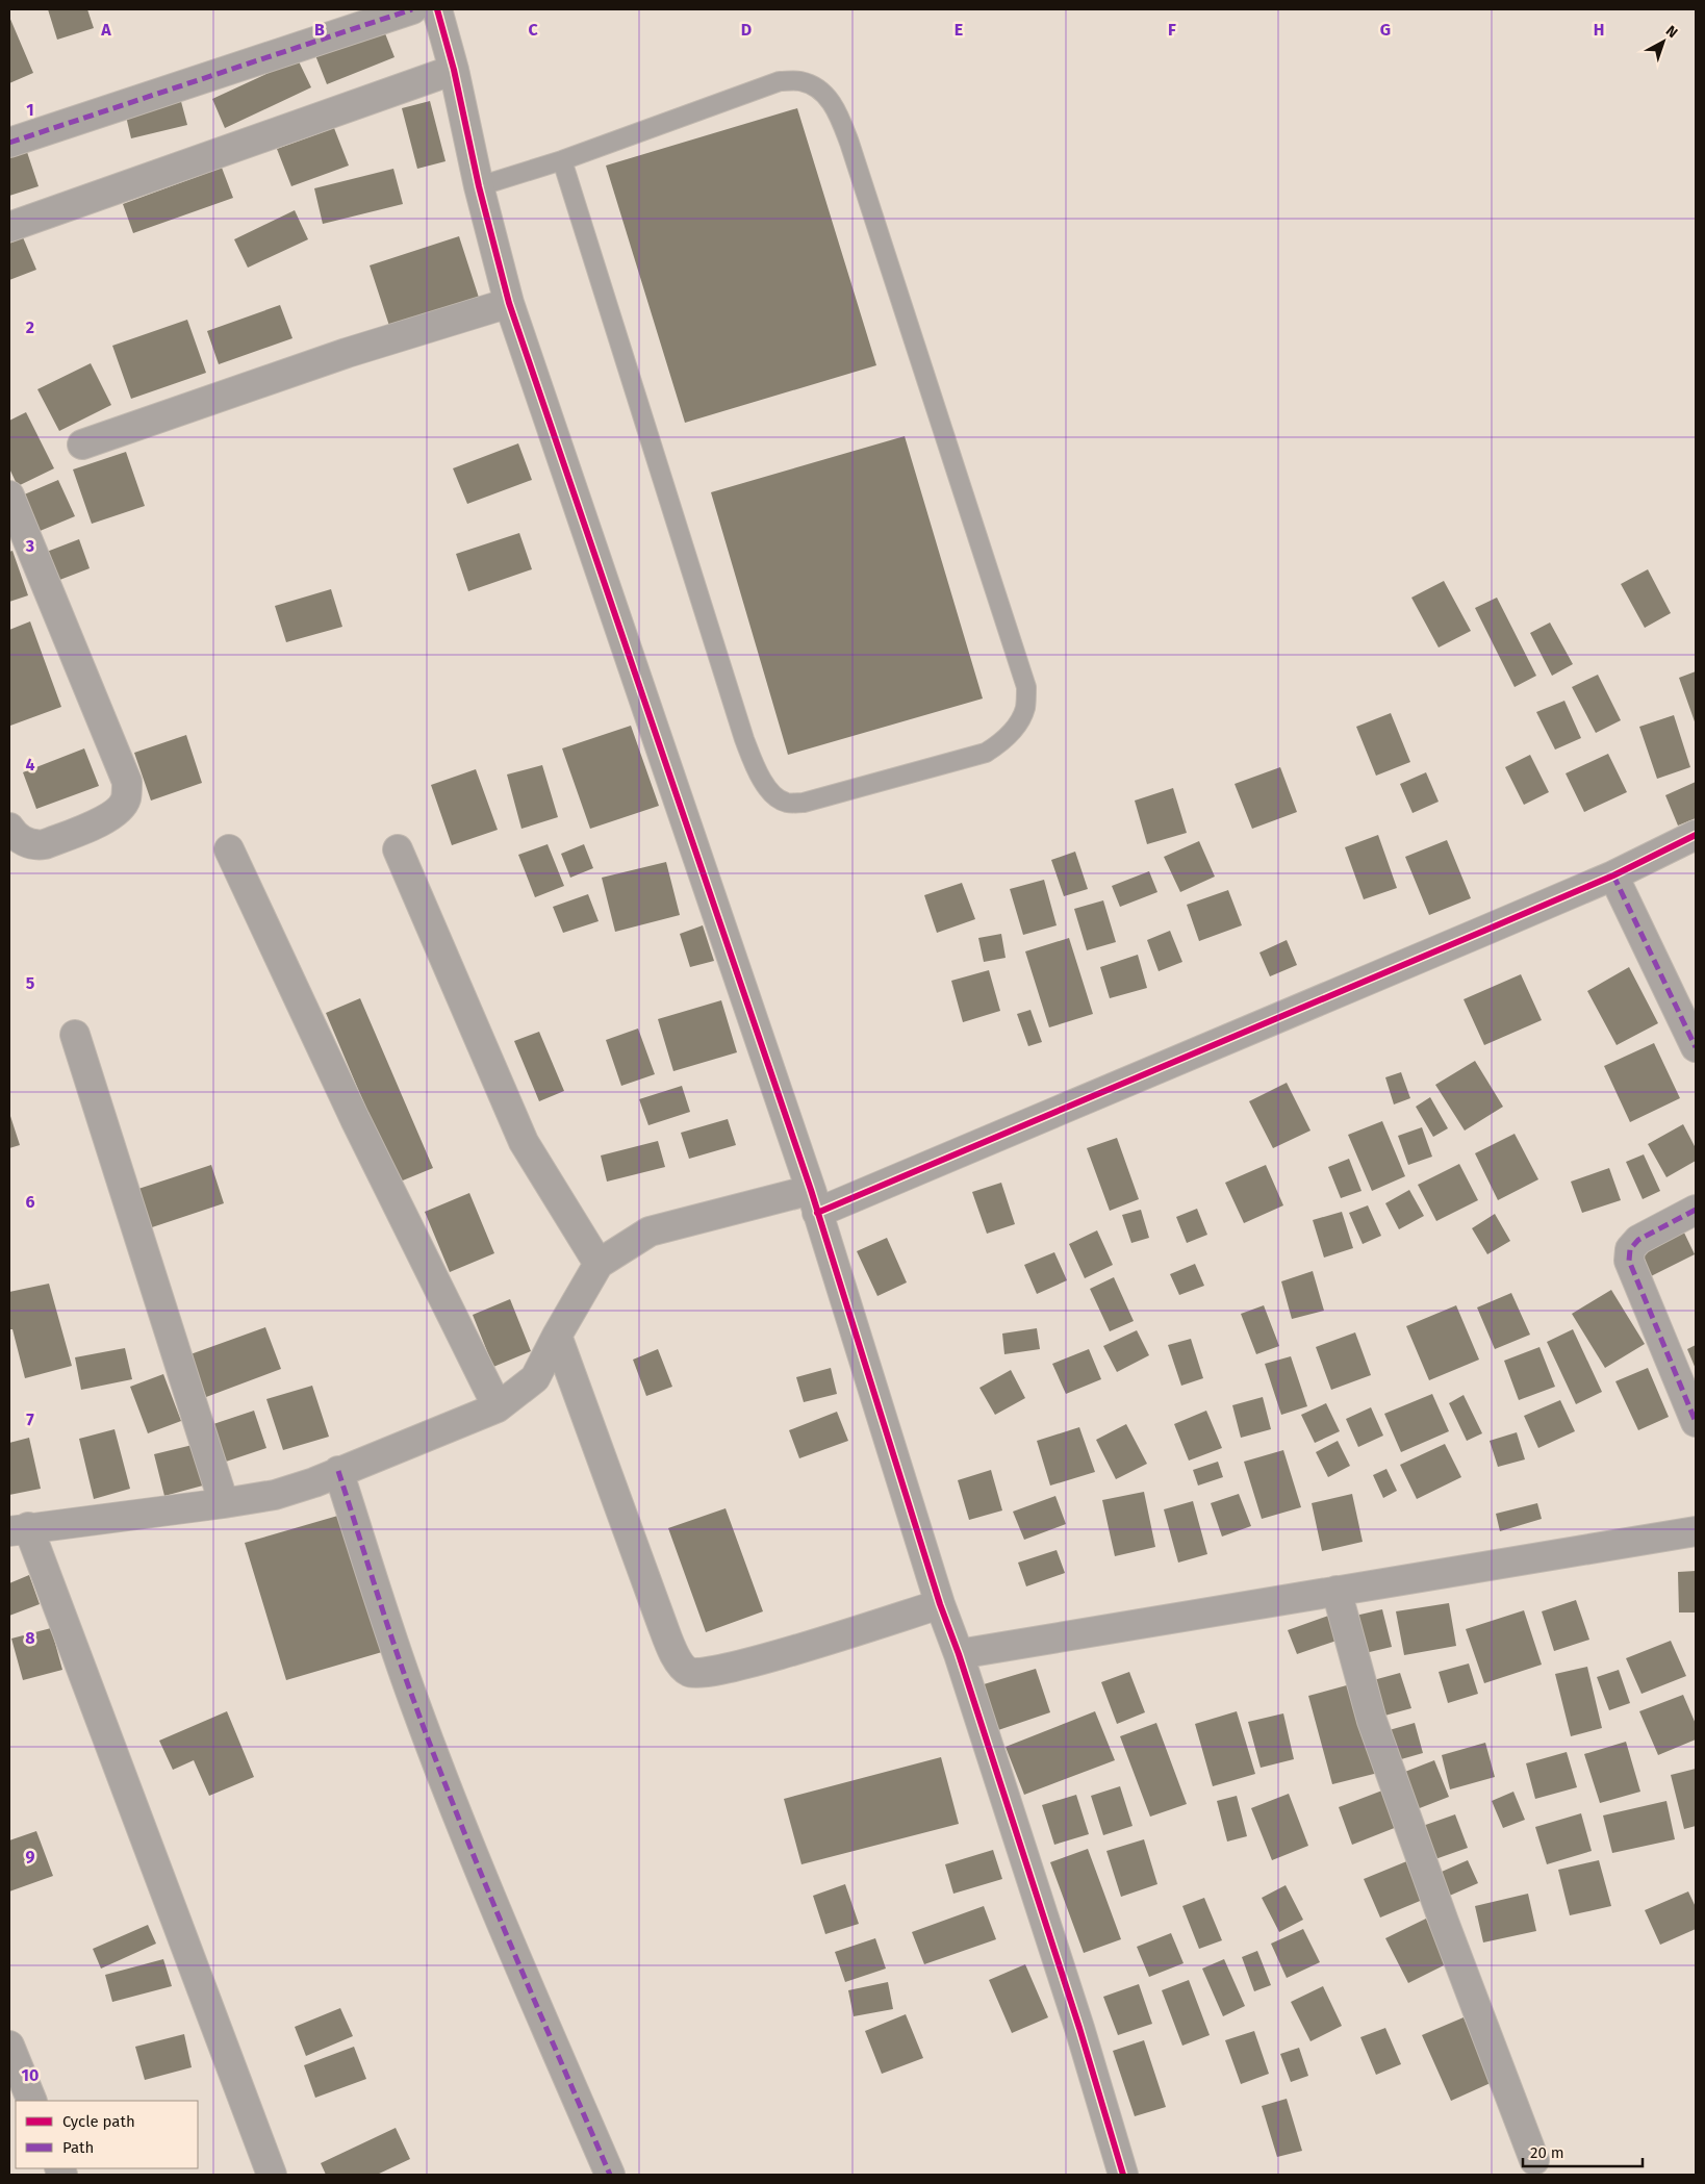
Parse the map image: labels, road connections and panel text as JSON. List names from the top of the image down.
{
  "legend": ["Cycle path", "Path"],
  "scale_bar": "20 m",
  "north": "top right",
  "grid": {
    "columns": [
      "A",
      "B",
      "C",
      "D",
      "E",
      "F",
      "G",
      "H"
    ],
    "rows": [
      "1",
      "2",
      "3",
      "4",
      "5",
      "6",
      "7",
      "8",
      "9",
      "10"
    ]
  }
}
